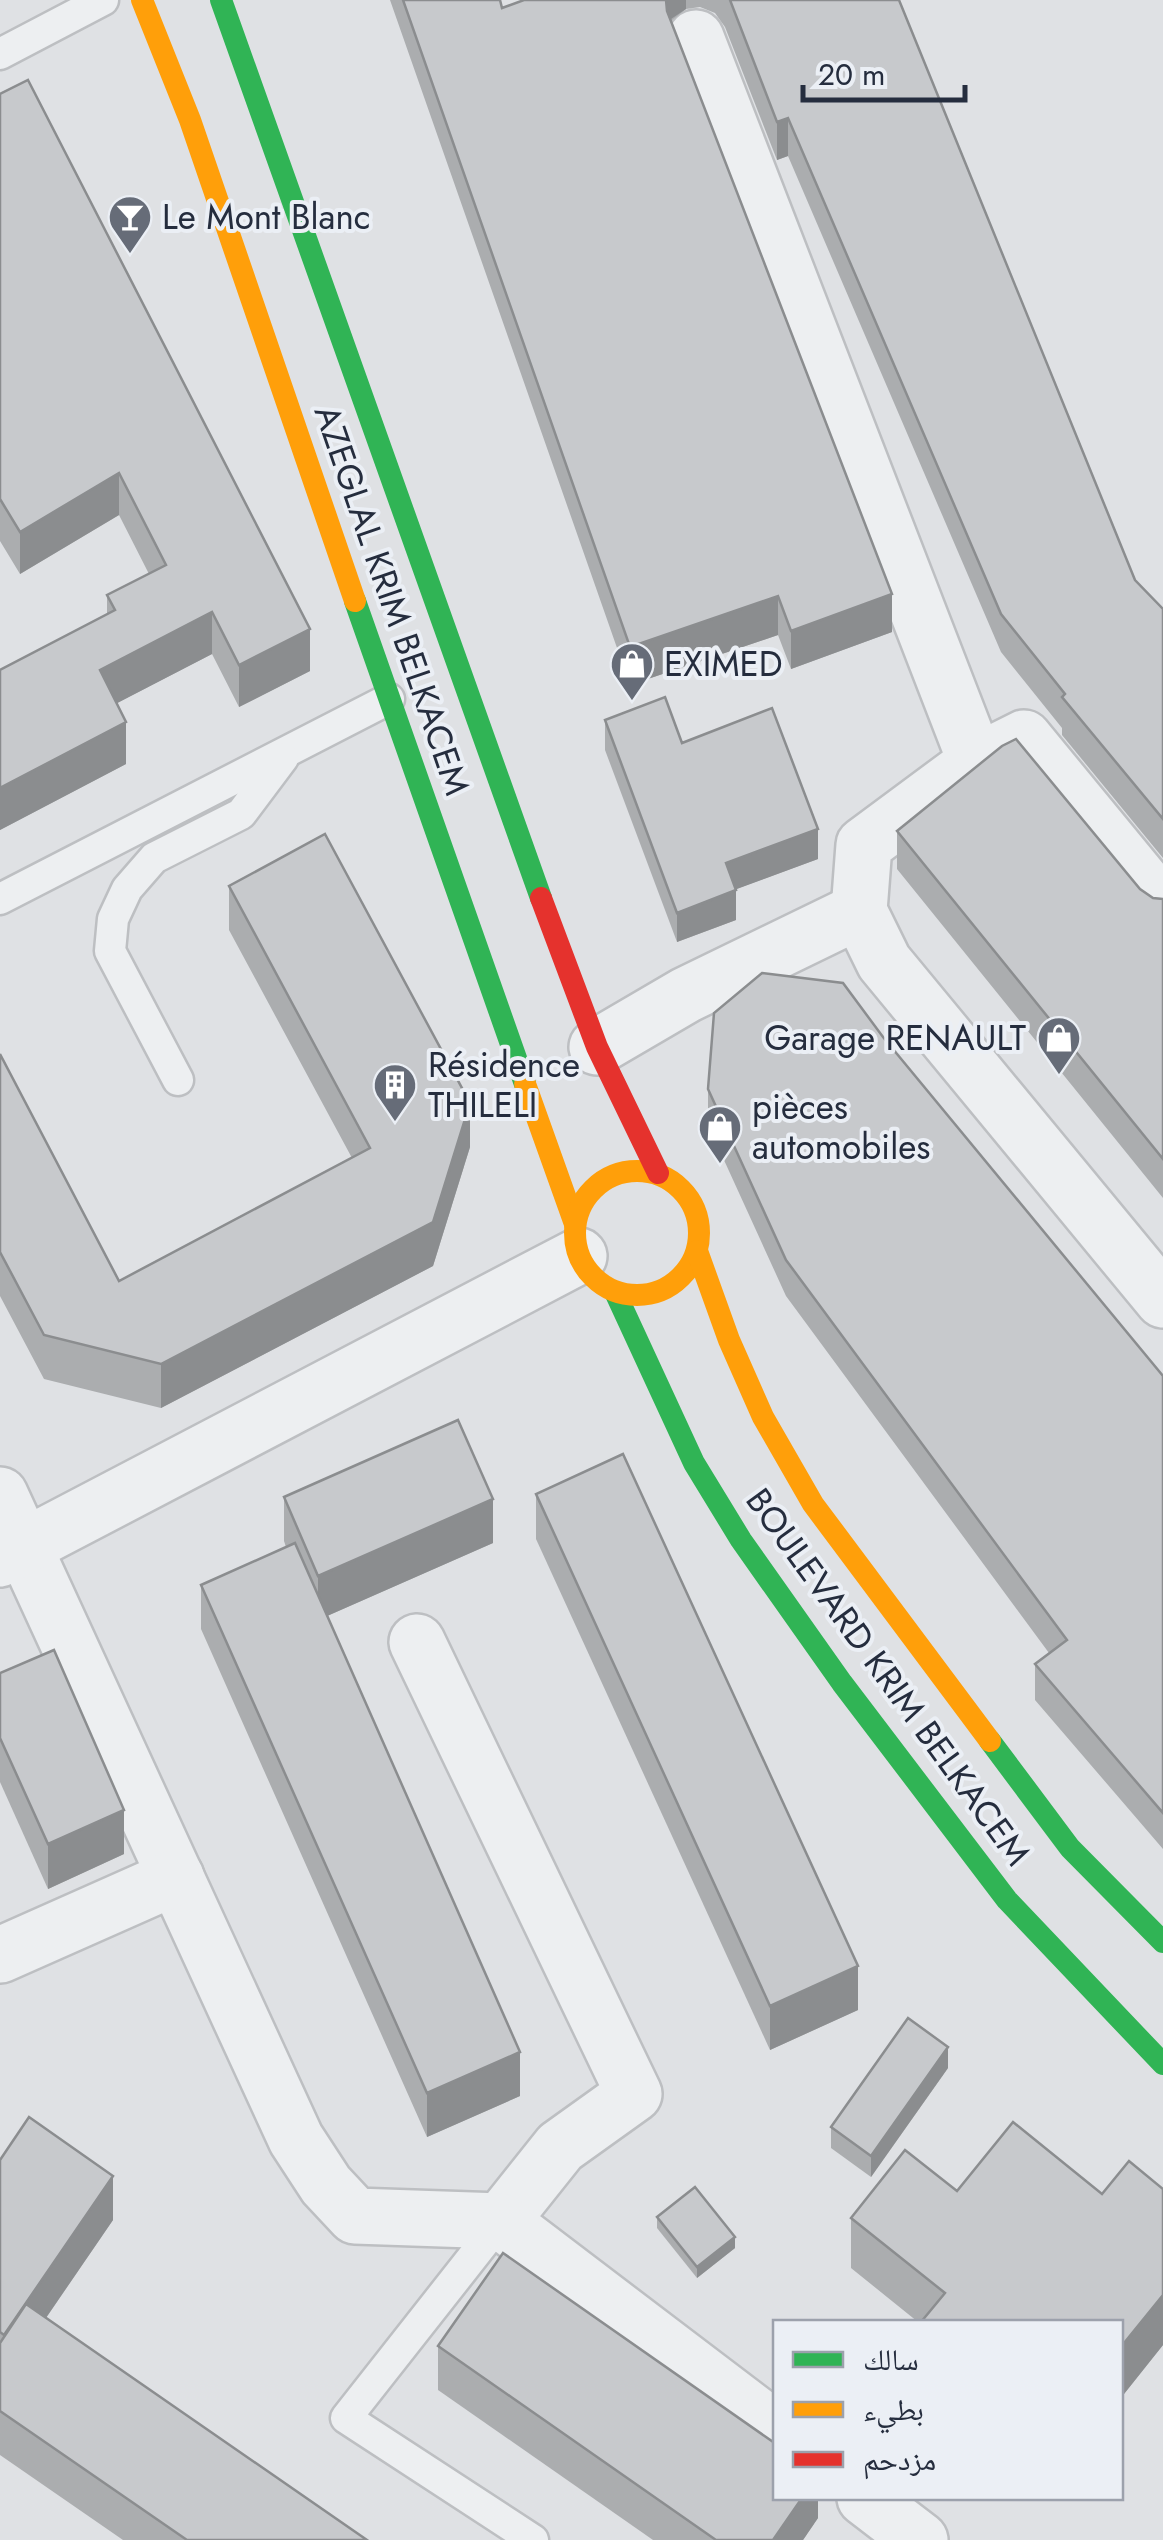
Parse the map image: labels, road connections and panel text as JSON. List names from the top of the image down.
{
  "streets": {
    "main road": ["AZEGLAL KRIM BELKACEM", "BOULEVARD KRIM BELKACEM"]
  },
  "crossings": [
    ["AZEGLAL KRIM BELKACEM", "BOULEVARD KRIM BELKACEM"]
  ],
  "places": {
    "bar": ["Le Mont Blanc"],
    "shop": ["EXIMED", "Garage RENAULT", "pièces automobiles"],
    "building": ["Résidence THILELI"]
  },
  "legend": ["سالك", "بطيء", "مزدحم"],
  "scale_bar": "20 m"
}
